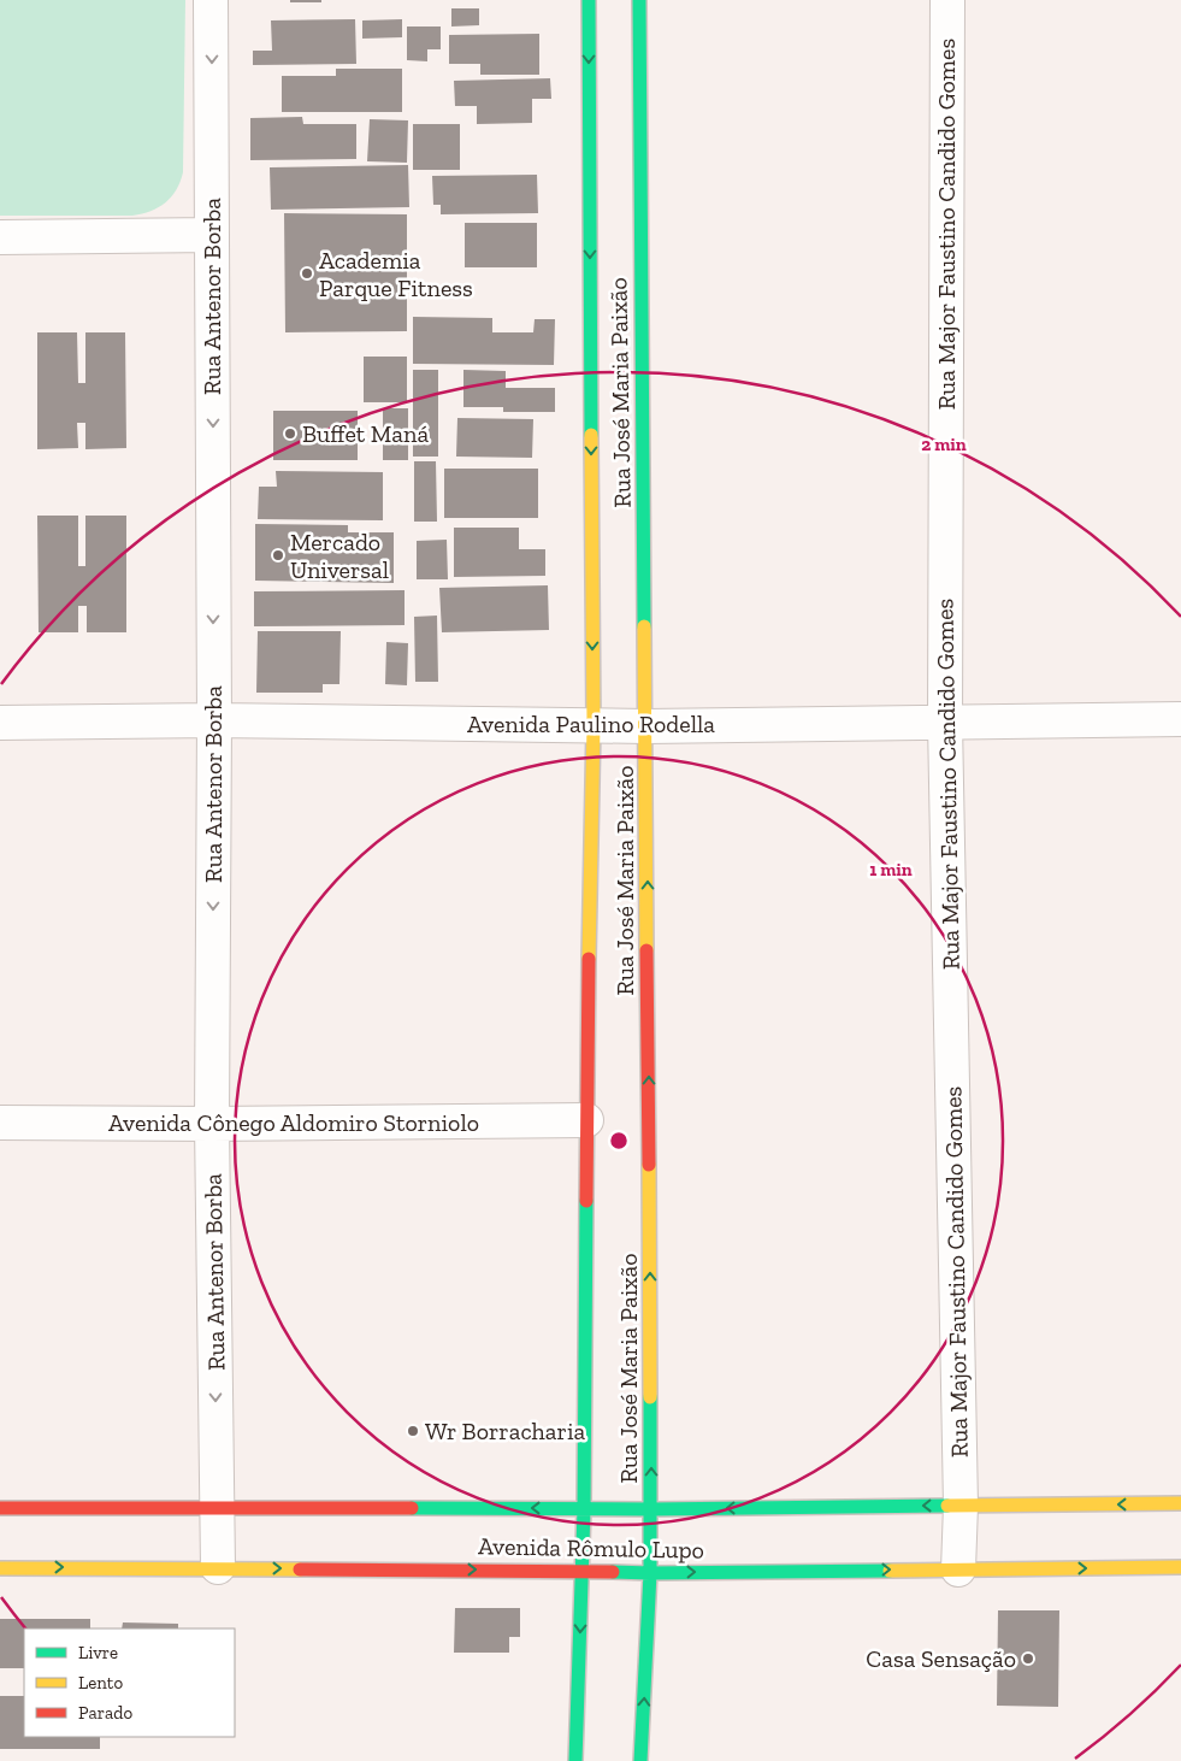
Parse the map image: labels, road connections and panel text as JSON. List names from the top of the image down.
{
  "streets": {
    "street": [
      "Rua Major Faustino Candido Gomes",
      "Rua Antenor Borba",
      "Rua José Maria Paixão",
      "Avenida Paulino Rodella",
      "Avenida Cônego Aldomiro Storniolo",
      "Avenida Rômulo Lupo"
    ]
  },
  "crossings": [
    ["Rua Major Faustino Candido Gomes", "Avenida Paulino Rodella"],
    ["Rua Major Faustino Candido Gomes", "Avenida Rômulo Lupo"],
    ["Rua Antenor Borba", "Avenida Paulino Rodella"],
    ["Rua Antenor Borba", "Avenida Cônego Aldomiro Storniolo"],
    ["Rua Antenor Borba", "Avenida Rômulo Lupo"],
    ["Rua José Maria Paixão", "Avenida Paulino Rodella"],
    ["Rua José Maria Paixão", "Avenida Cônego Aldomiro Storniolo"],
    ["Rua José Maria Paixão", "Avenida Rômulo Lupo"]
  ],
  "one_way": ["Rua Antenor Borba"],
  "places": [
    "Academia Parque Fitness",
    "Buffet Maná",
    "Mercado Universal",
    "Wr Borracharia",
    "Casa Sensação"
  ],
  "legend": ["Livre", "Lento", "Parado"],
  "rings": ["2 min", "1 min"]
}
